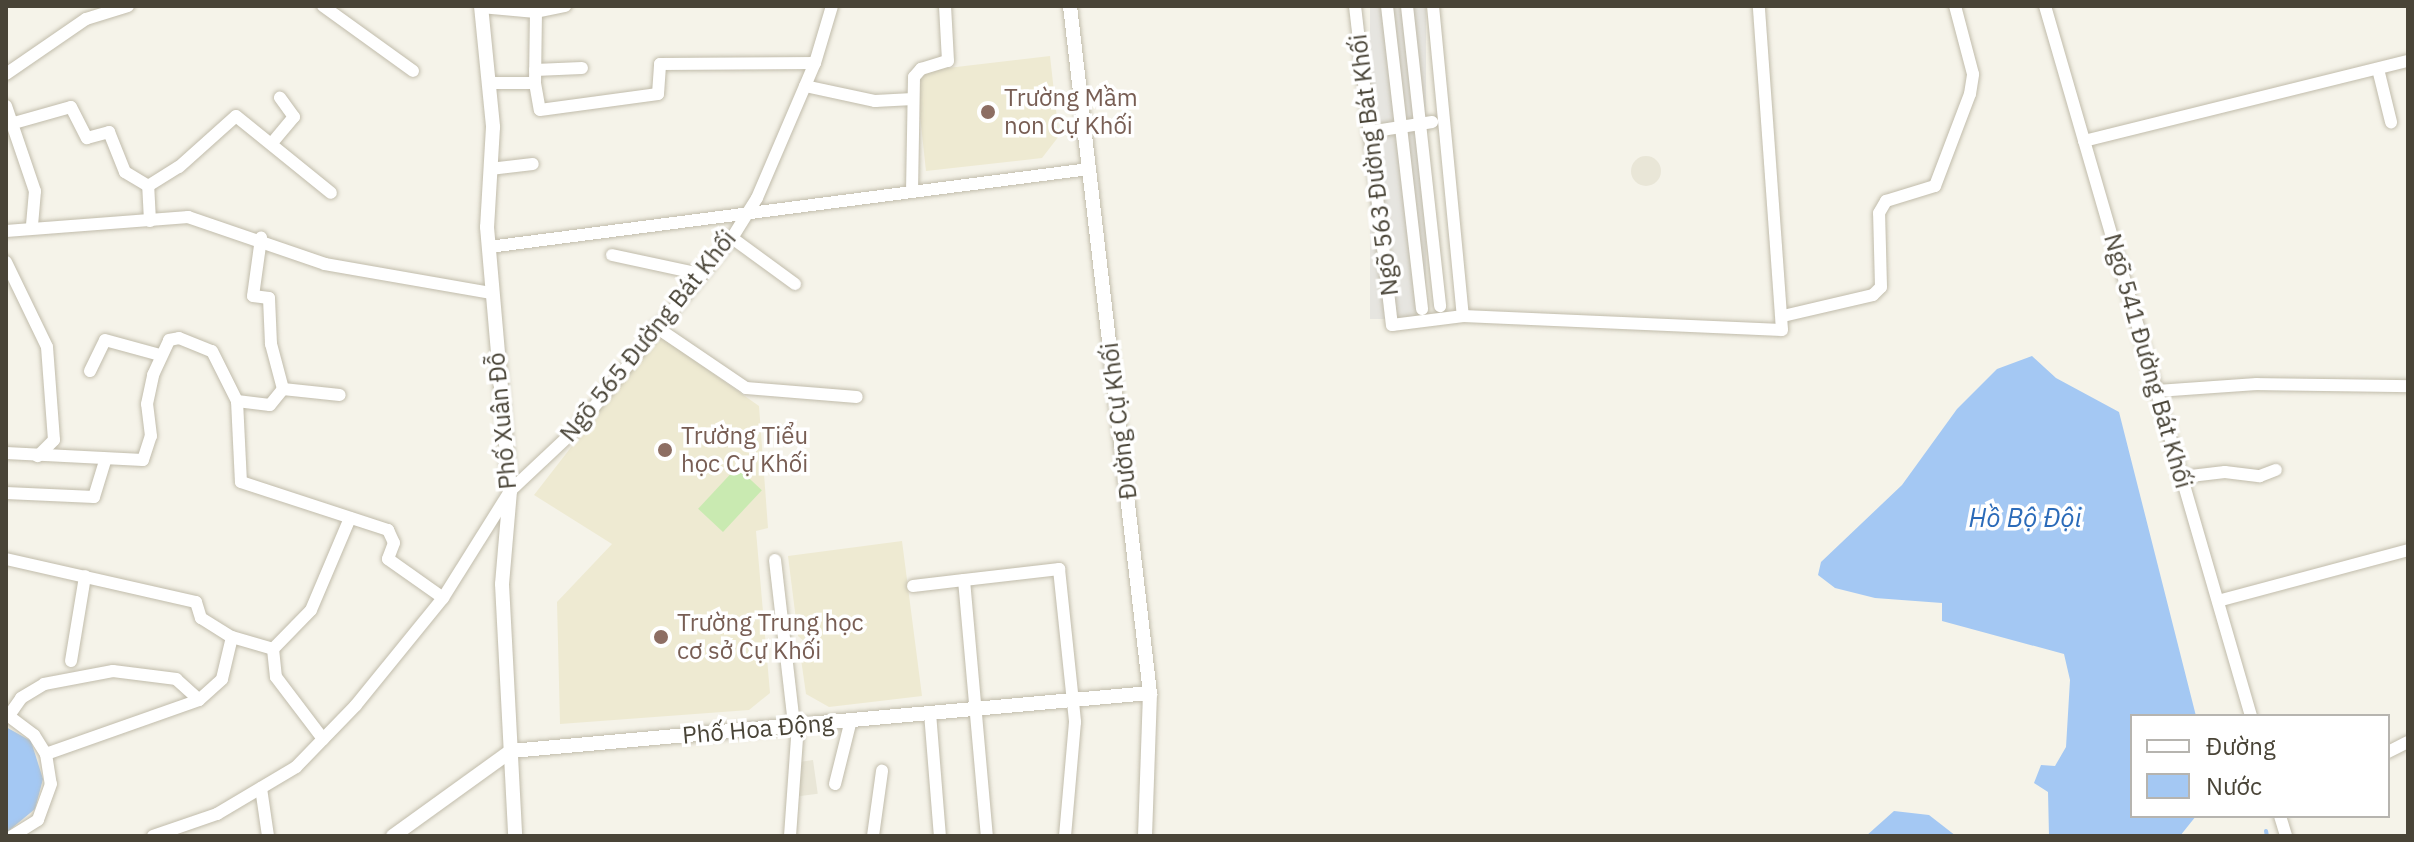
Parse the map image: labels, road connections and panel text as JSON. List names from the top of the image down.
{
  "streets": {
    "street": [
      "Ngõ 563 Đường Bát Khối",
      "Ngõ 565 Đường Bát Khối",
      "Ngõ 541 Đường Bát Khối",
      "Phố Xuân Đỗ",
      "Đường Cự Khối",
      "Phố Hoa Động"
    ]
  },
  "crossings": [
    ["Ngõ 565 Đường Bát Khối", "Phố Xuân Đỗ"],
    ["Phố Xuân Đỗ", "Phố Hoa Động"],
    ["Đường Cự Khối", "Phố Hoa Động"]
  ],
  "water": ["Hồ Bộ Đội"],
  "places": ["Trường Mầm non Cự Khối", "Trường Tiểu học Cự Khối", "Trường Trung học cơ sở Cự Khối"],
  "legend": ["Đường", "Nước"]
}
